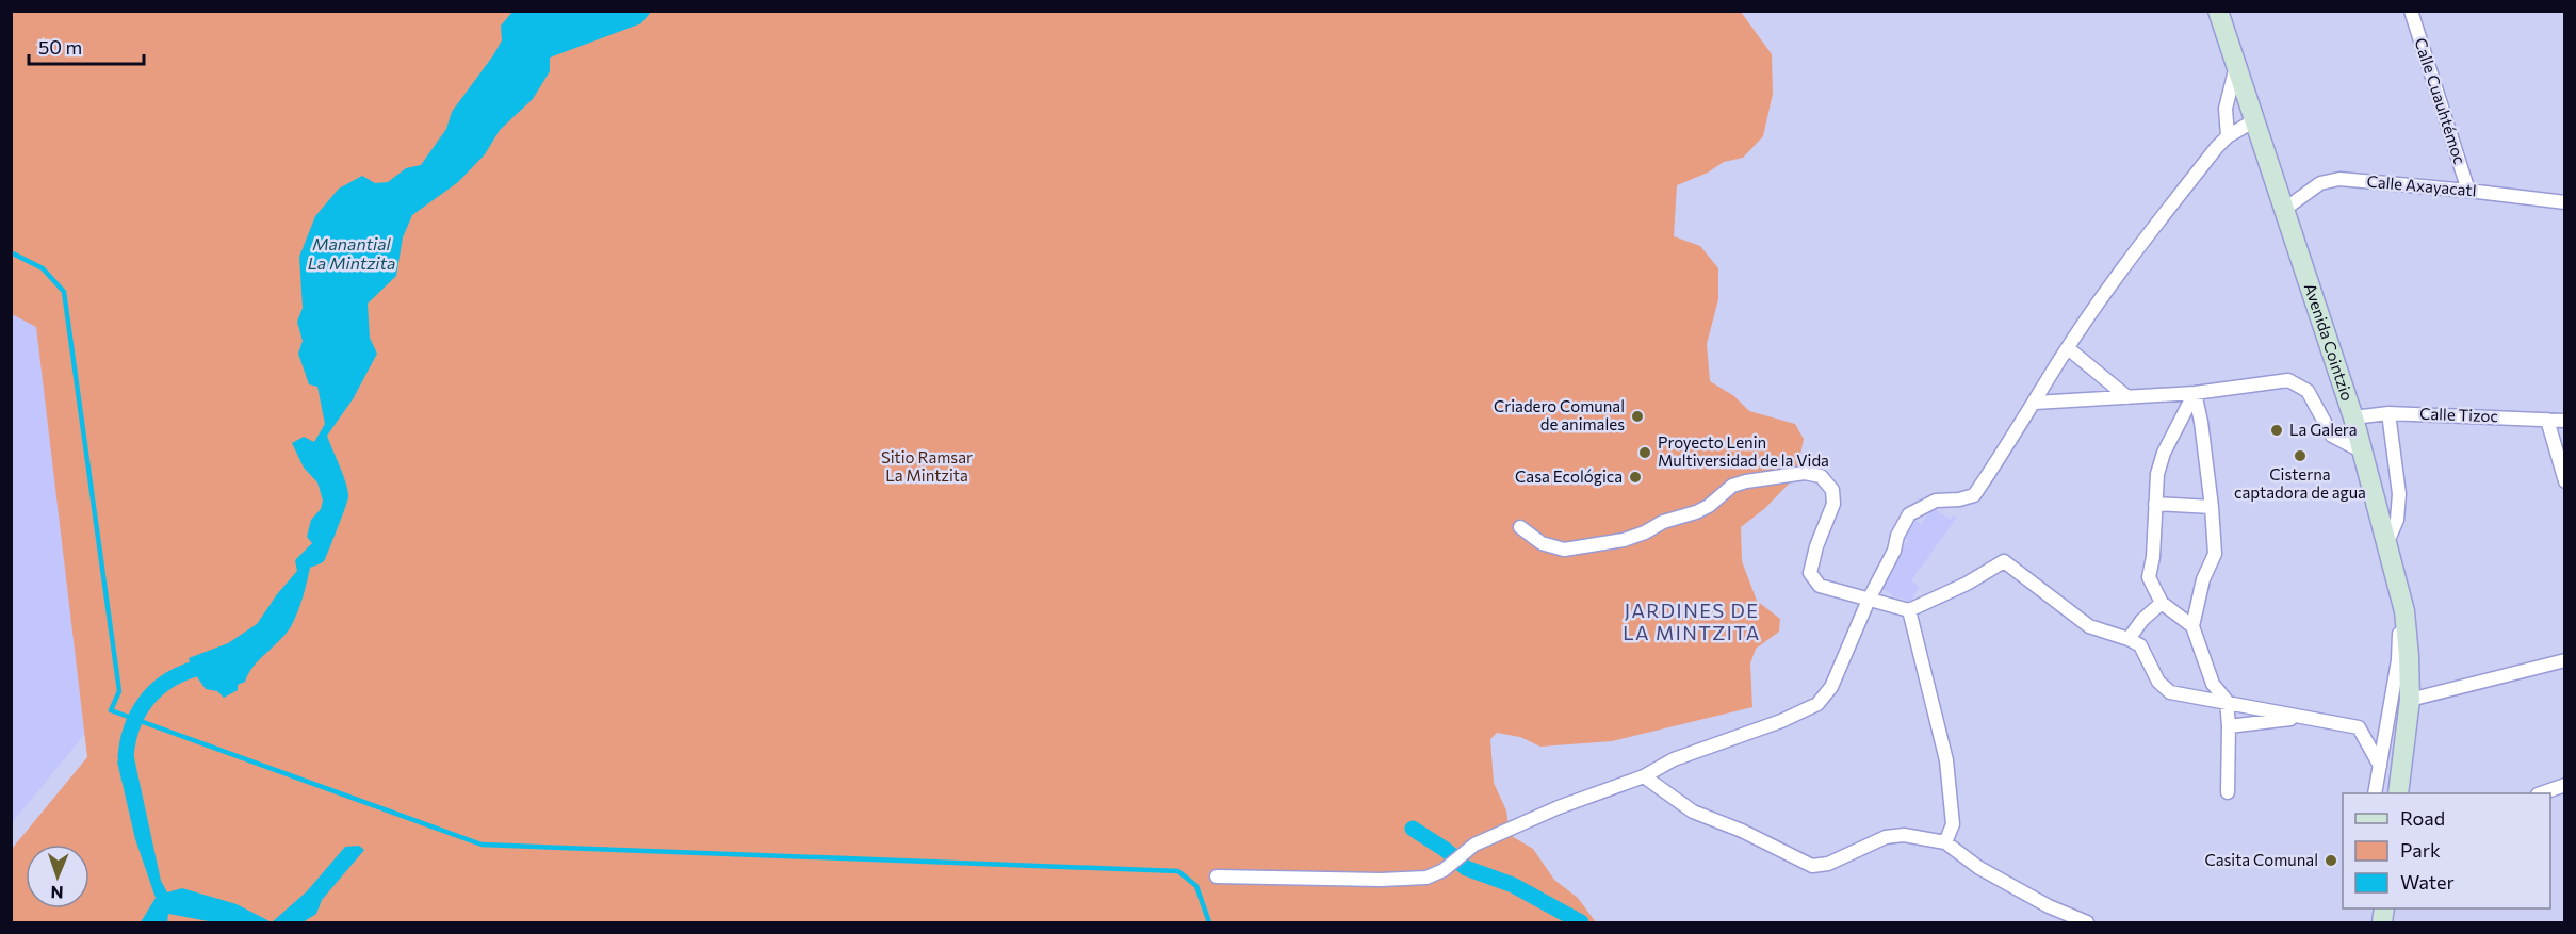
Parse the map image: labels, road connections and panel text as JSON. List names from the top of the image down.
{
  "streets": {
    "main road": ["Avenida Cointzio"],
    "street": ["Calle Cuauhtémoc", "Calle Axayacatl", "Calle Tizoc"]
  },
  "crossings": [
    ["Calle Cuauhtémoc", "Calle Axayacatl"],
    ["Calle Axayacatl", "Avenida Cointzio"],
    ["Avenida Cointzio", "Calle Tizoc"]
  ],
  "districts": ["JARDINES DE LA MINTZITA"],
  "water": ["Manantial La Mintzita"],
  "parks": ["Sitio Ramsar La Mintzita"],
  "places": [
    "Criadero Comunal de animales",
    "La Galera",
    "Proyecto Lenin Multiversidad de la Vida",
    "Cisterna captadora de agua",
    "Casa Ecológica",
    "Casita Comunal"
  ],
  "legend": ["Road", "Park", "Water"],
  "scale_bar": "50 m",
  "north": "bottom"
}
